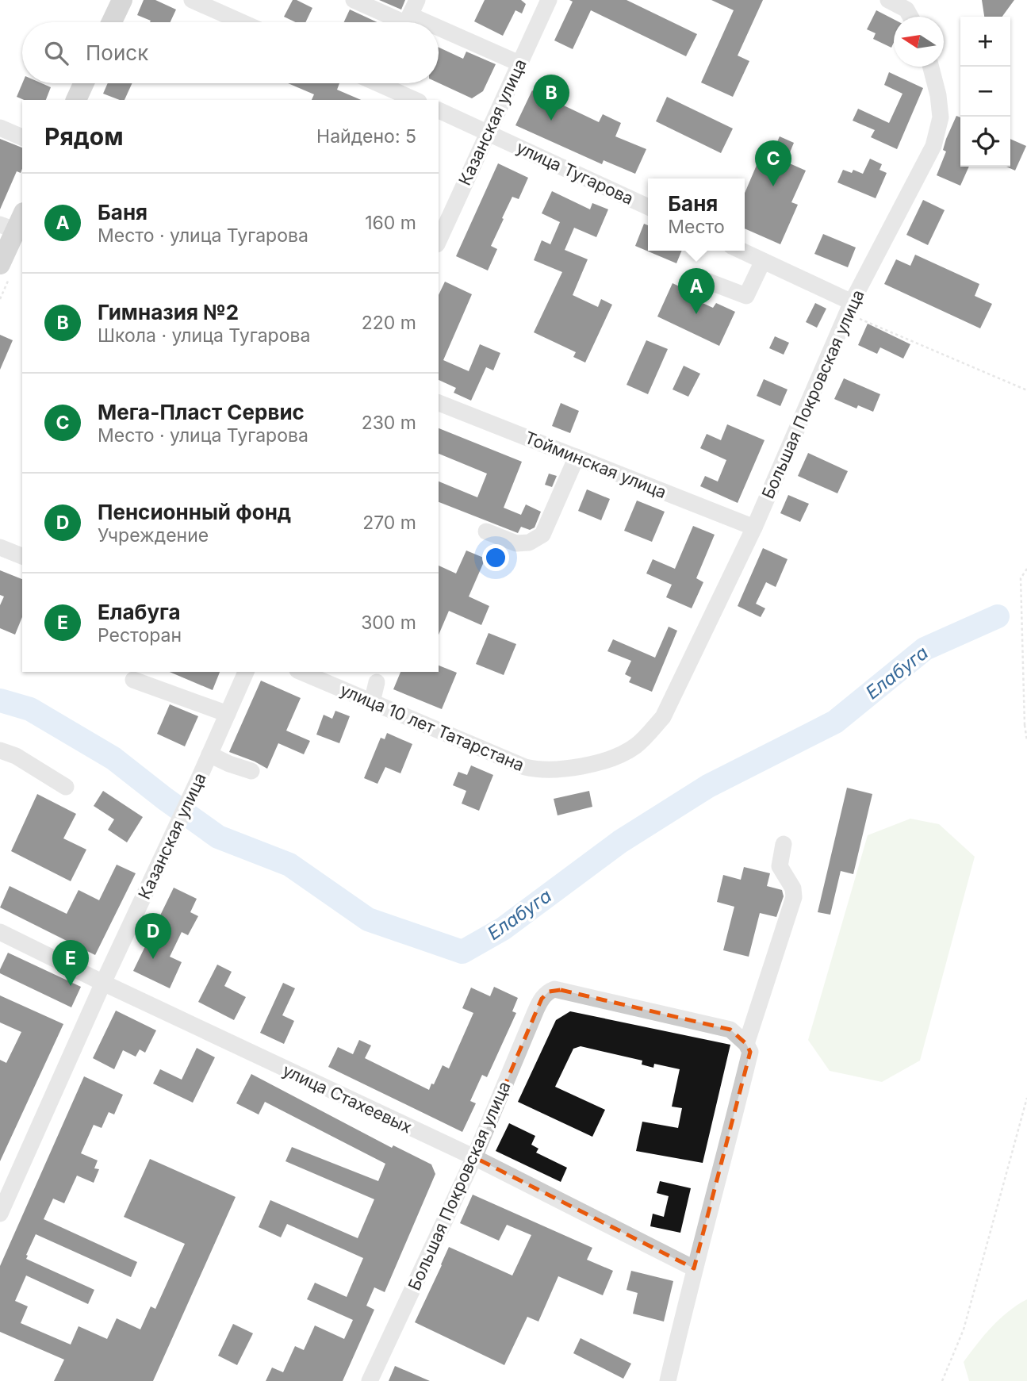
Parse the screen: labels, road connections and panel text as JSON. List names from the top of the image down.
{
  "streets": {
    "street": [
      "Казанская улица",
      "улица Тугарова",
      "Большая Покровская улица",
      "Тойминская улица",
      "улица 10 лет Татарстана",
      "улица Стахеевых"
    ]
  },
  "crossings": [
    ["Казанская улица", "улица Тугарова"],
    ["Казанская улица", "улица Стахеевых"],
    ["Большая Покровская улица", "Тойминская улица"],
    ["Большая Покровская улица", "улица 10 лет Татарстана"],
    ["Большая Покровская улица", "улица Стахеевых"]
  ],
  "water": ["Елабуга"],
  "north": "left",
  "page": {
    "map_buttons": ["+", "−"],
    "search": "Поиск",
    "pins": [
      "B",
      "C",
      "A",
      "D",
      "E"
    ],
    "heading": ["Рядом", "Найдено: 5"],
    "list": [
      {
        "mark": "A",
        "name": "Баня",
        "note": "Место · улица Тугарова",
        "value": "160 m"
      },
      {
        "mark": "B",
        "name": "Гимназия №2",
        "note": "Школа · улица Тугарова",
        "value": "220 m"
      },
      {
        "mark": "C",
        "name": "Мега-Пласт Сервис",
        "note": "Место · улица Тугарова",
        "value": "230 m"
      },
      {
        "mark": "D",
        "name": "Пенсионный фонд",
        "note": "Учреждение",
        "value": "270 m"
      },
      {
        "mark": "E",
        "name": "Елабуга",
        "note": "Ресторан",
        "value": "300 m"
      }
    ],
    "popup": ["Баня", "Место"]
  }
}
